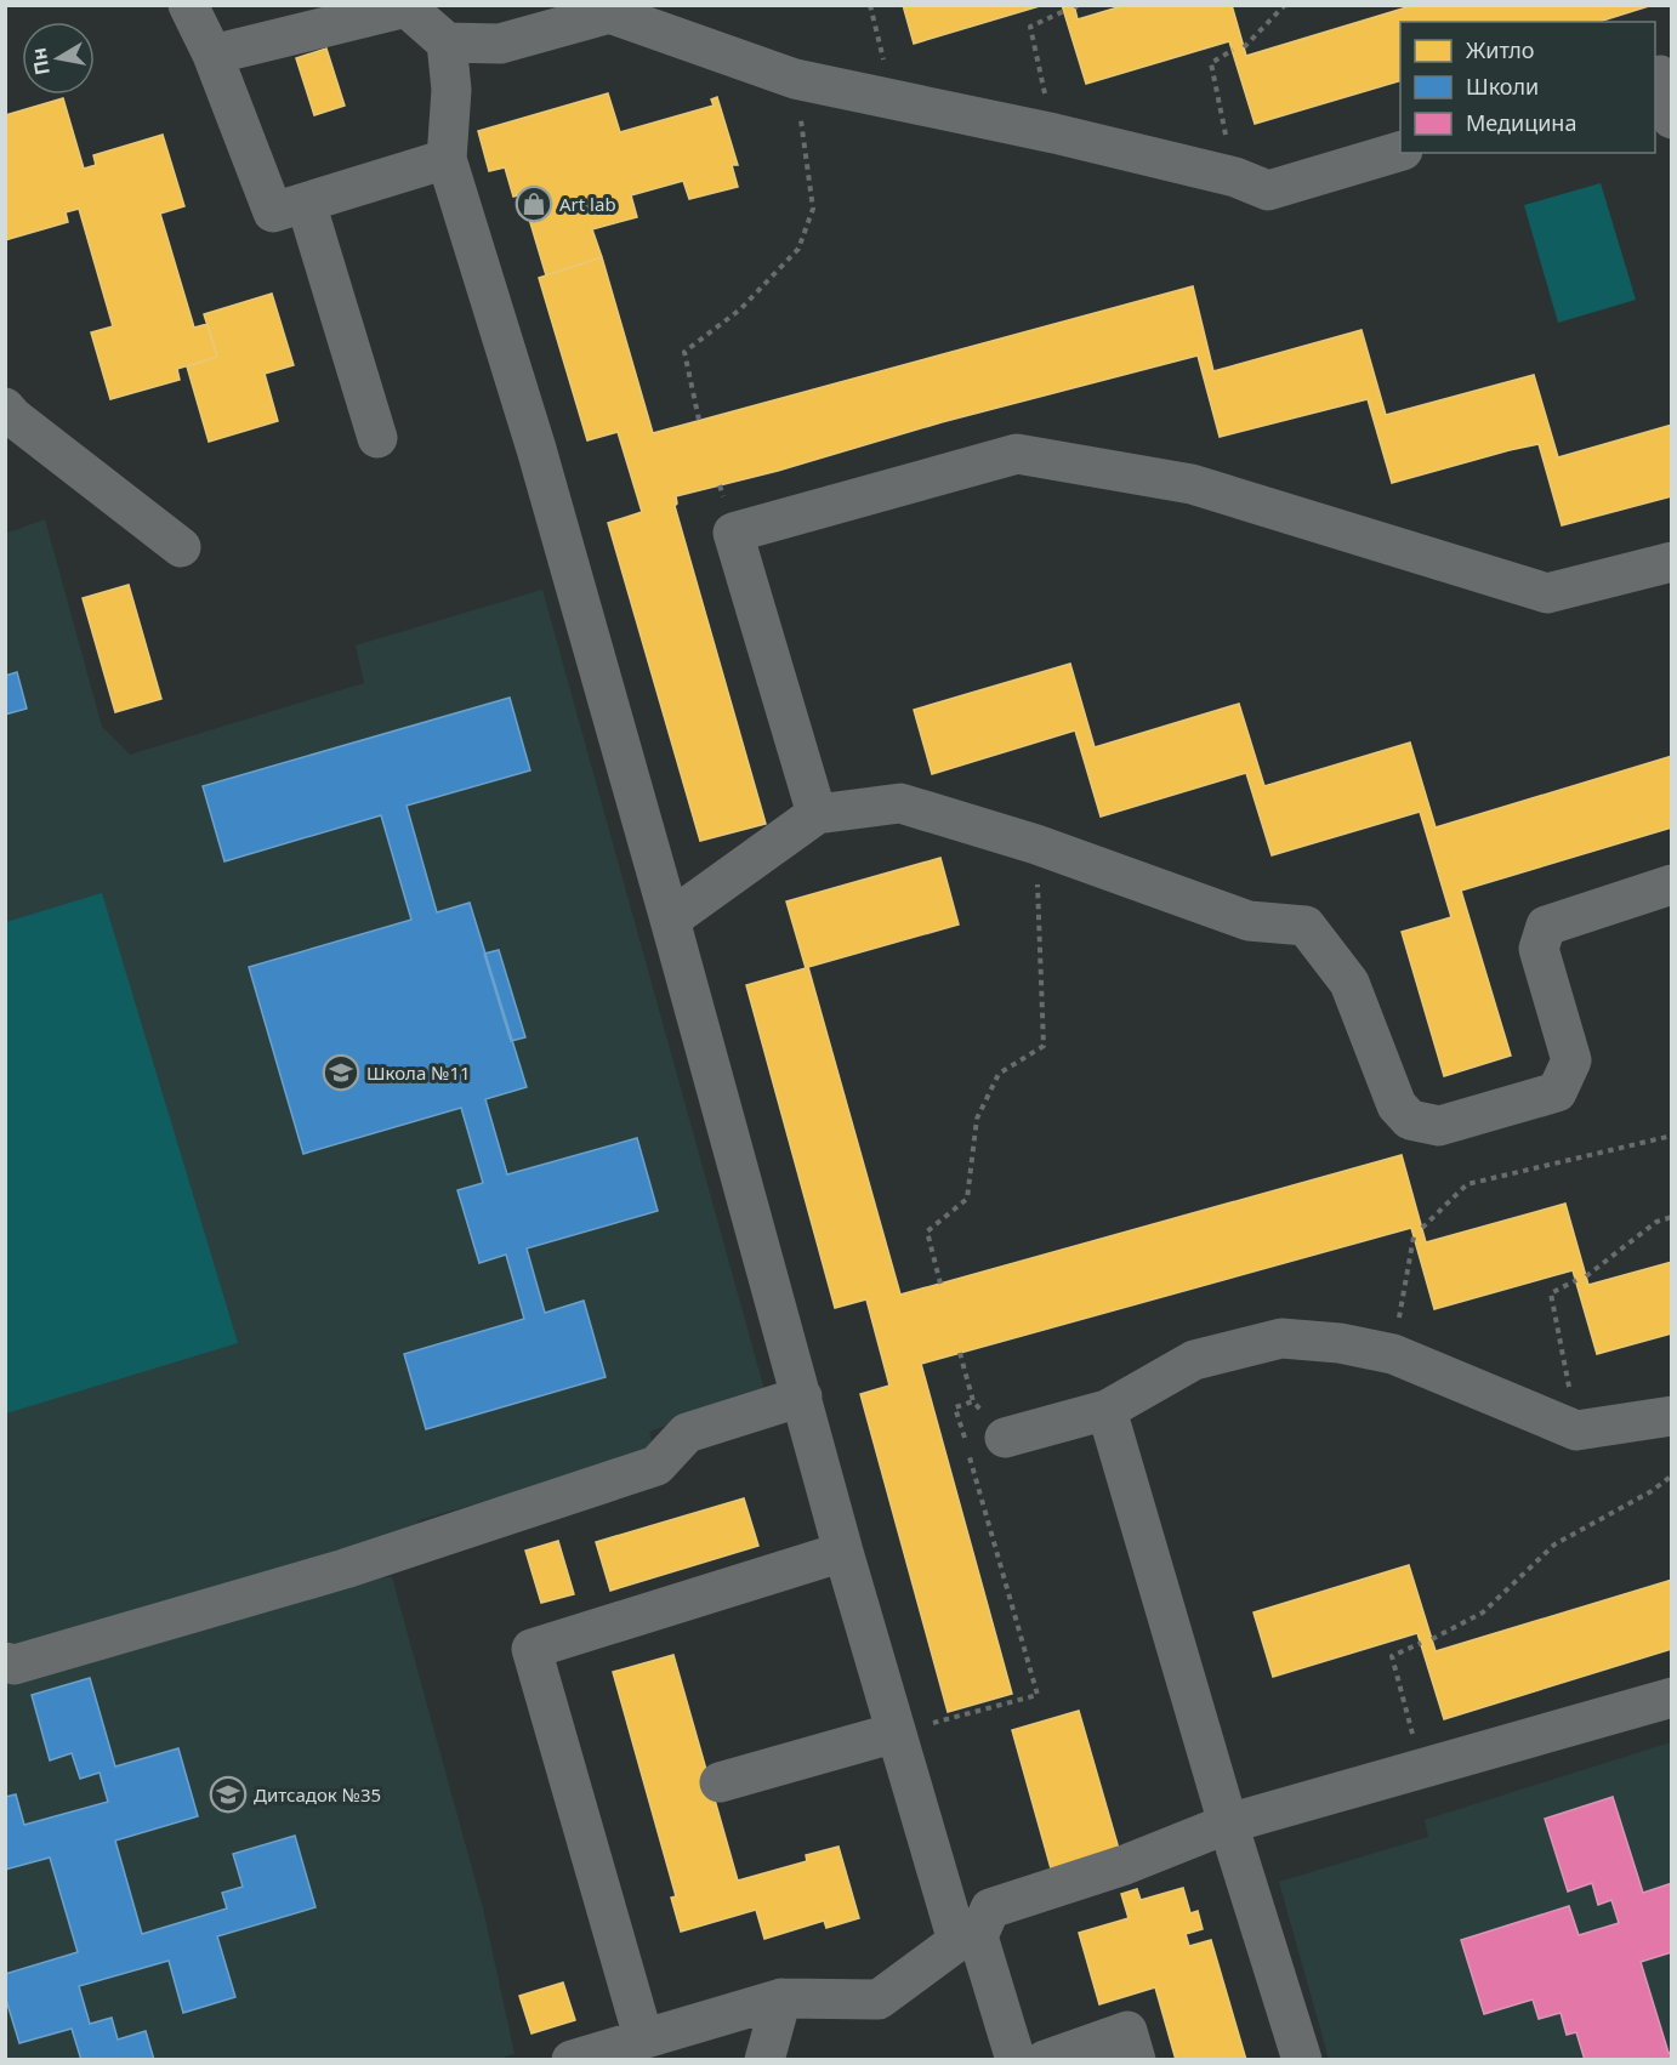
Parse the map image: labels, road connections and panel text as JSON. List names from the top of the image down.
{
  "places": {
    "shop": ["Art lab"],
    "school or university": ["Школа №11", "Дитсадок №35"]
  },
  "legend": ["Житло", "Школи", "Медицина"],
  "north": "left"
}
